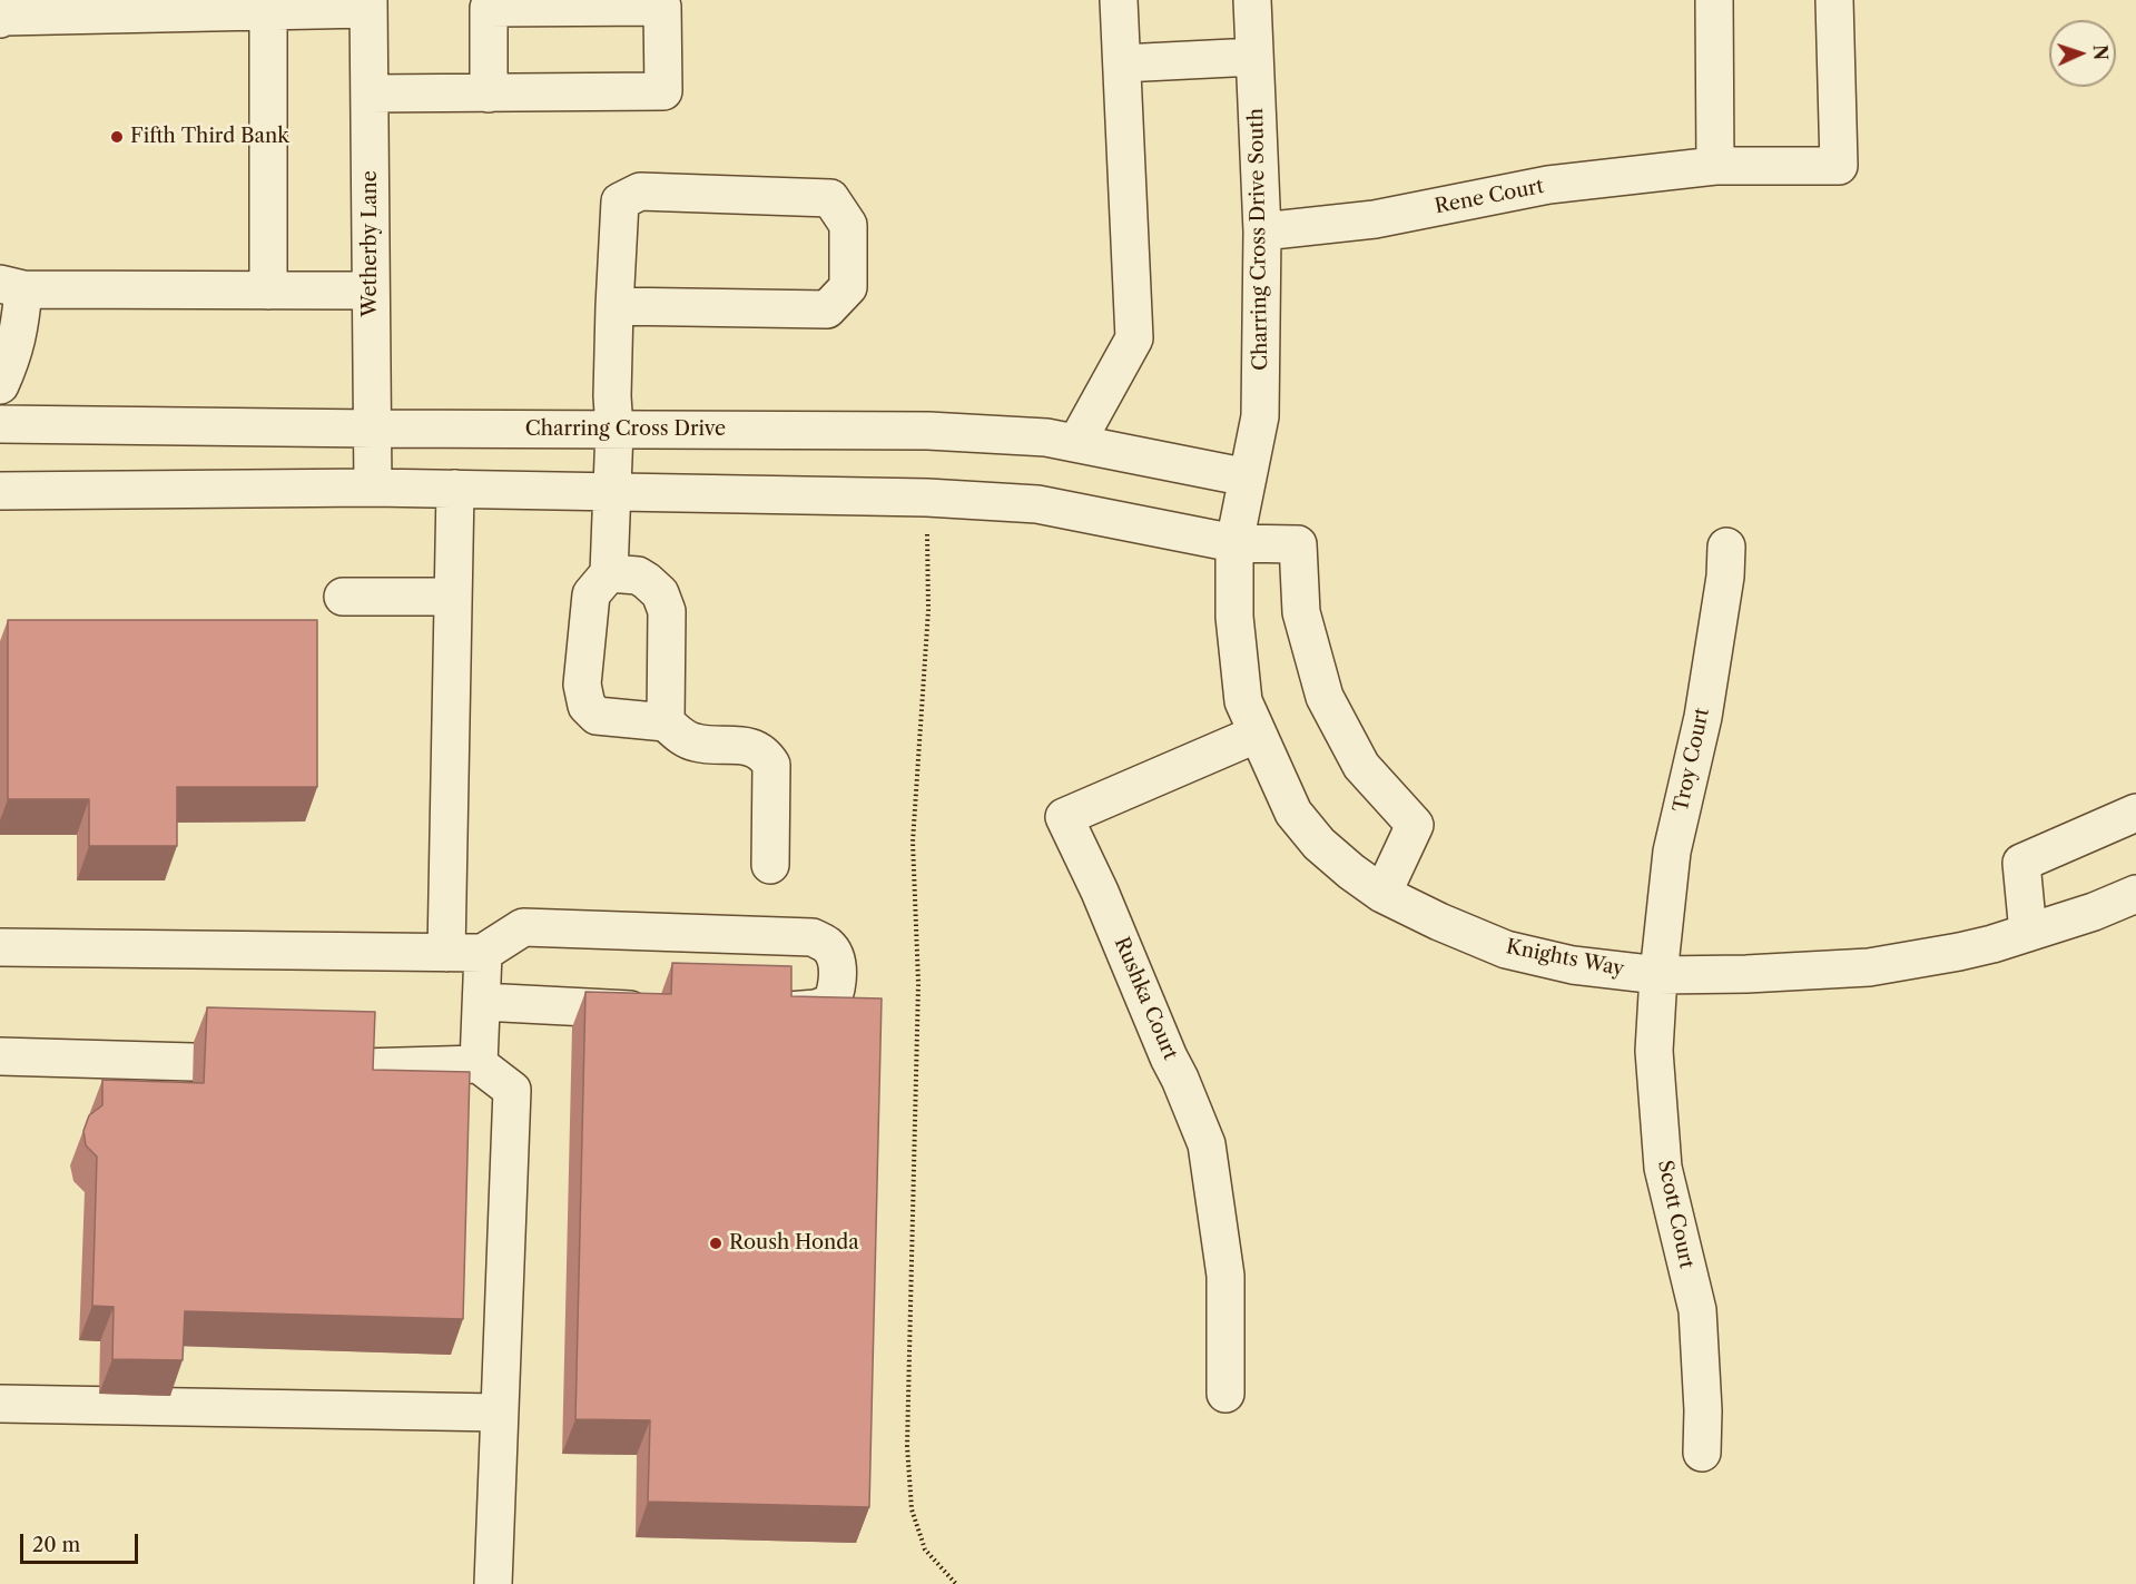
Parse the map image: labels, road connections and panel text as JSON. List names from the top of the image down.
{
  "streets": {
    "street": [
      "Rene Court",
      "Charring Cross Drive South",
      "Wetherby Lane",
      "Charring Cross Drive",
      "Troy Court",
      "Knights Way",
      "Rushka Court",
      "Scott Court"
    ]
  },
  "crossings": [
    ["Rene Court", "Charring Cross Drive South"],
    ["Charring Cross Drive South", "Charring Cross Drive"],
    ["Charring Cross Drive South", "Knights Way"],
    ["Wetherby Lane", "Charring Cross Drive"],
    ["Charring Cross Drive", "Knights Way"],
    ["Troy Court", "Knights Way"],
    ["Troy Court", "Scott Court"],
    ["Knights Way", "Rushka Court"],
    ["Knights Way", "Scott Court"]
  ],
  "places": ["Fifth Third Bank", "Roush Honda"],
  "scale_bar": "20 m",
  "north": "right"
}
